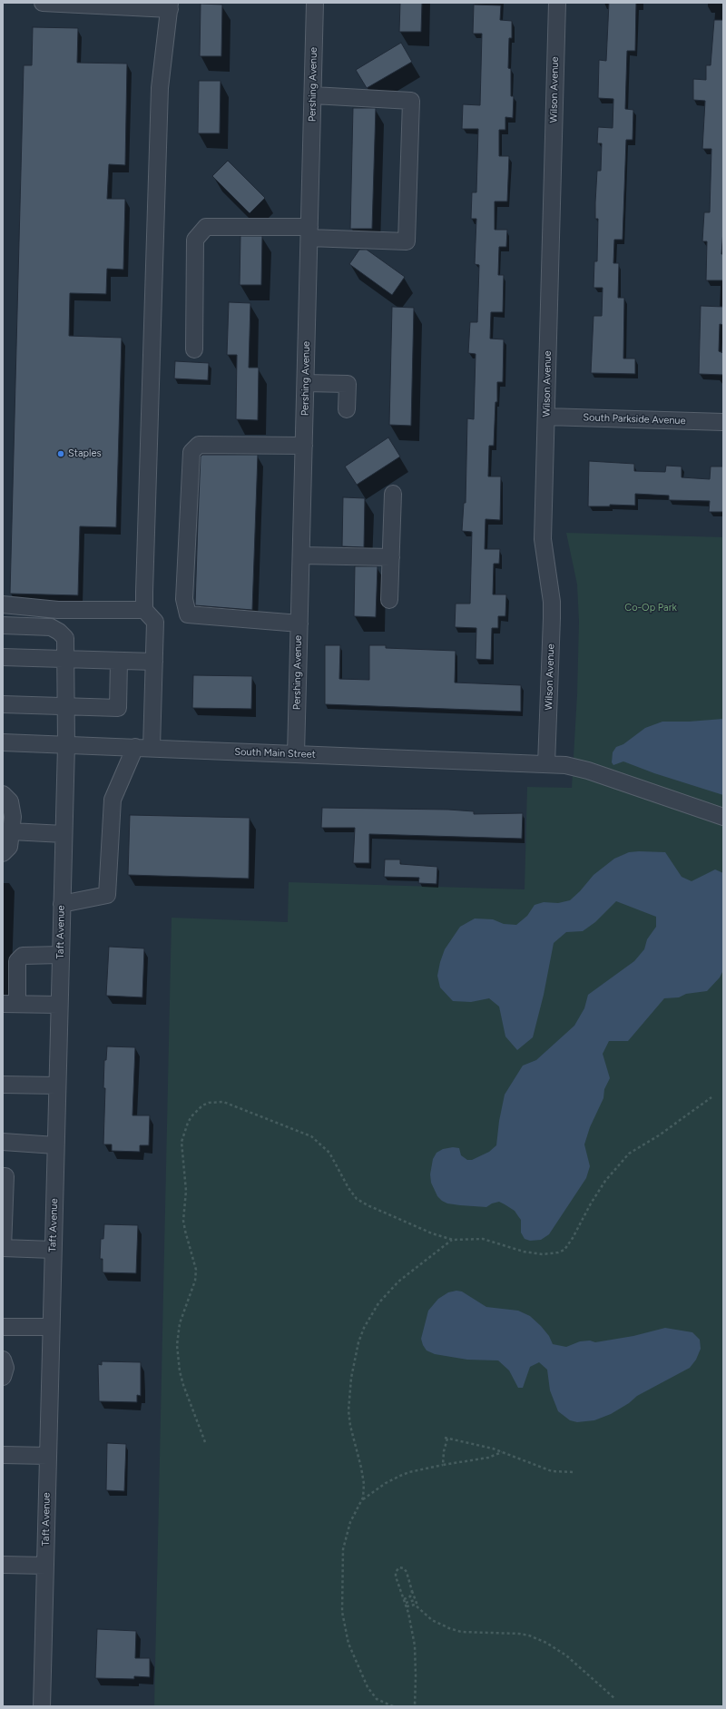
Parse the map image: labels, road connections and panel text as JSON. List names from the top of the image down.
{
  "streets": {
    "street": [
      "Pershing Avenue",
      "Wilson Avenue",
      "South Parkside Avenue",
      "South Main Street",
      "Taft Avenue"
    ]
  },
  "crossings": [
    ["Pershing Avenue", "South Main Street"],
    ["Wilson Avenue", "South Parkside Avenue"],
    ["Wilson Avenue", "South Main Street"],
    ["South Main Street", "Taft Avenue"]
  ],
  "parks": ["Co-Op Park"],
  "places": ["Staples"]
}
